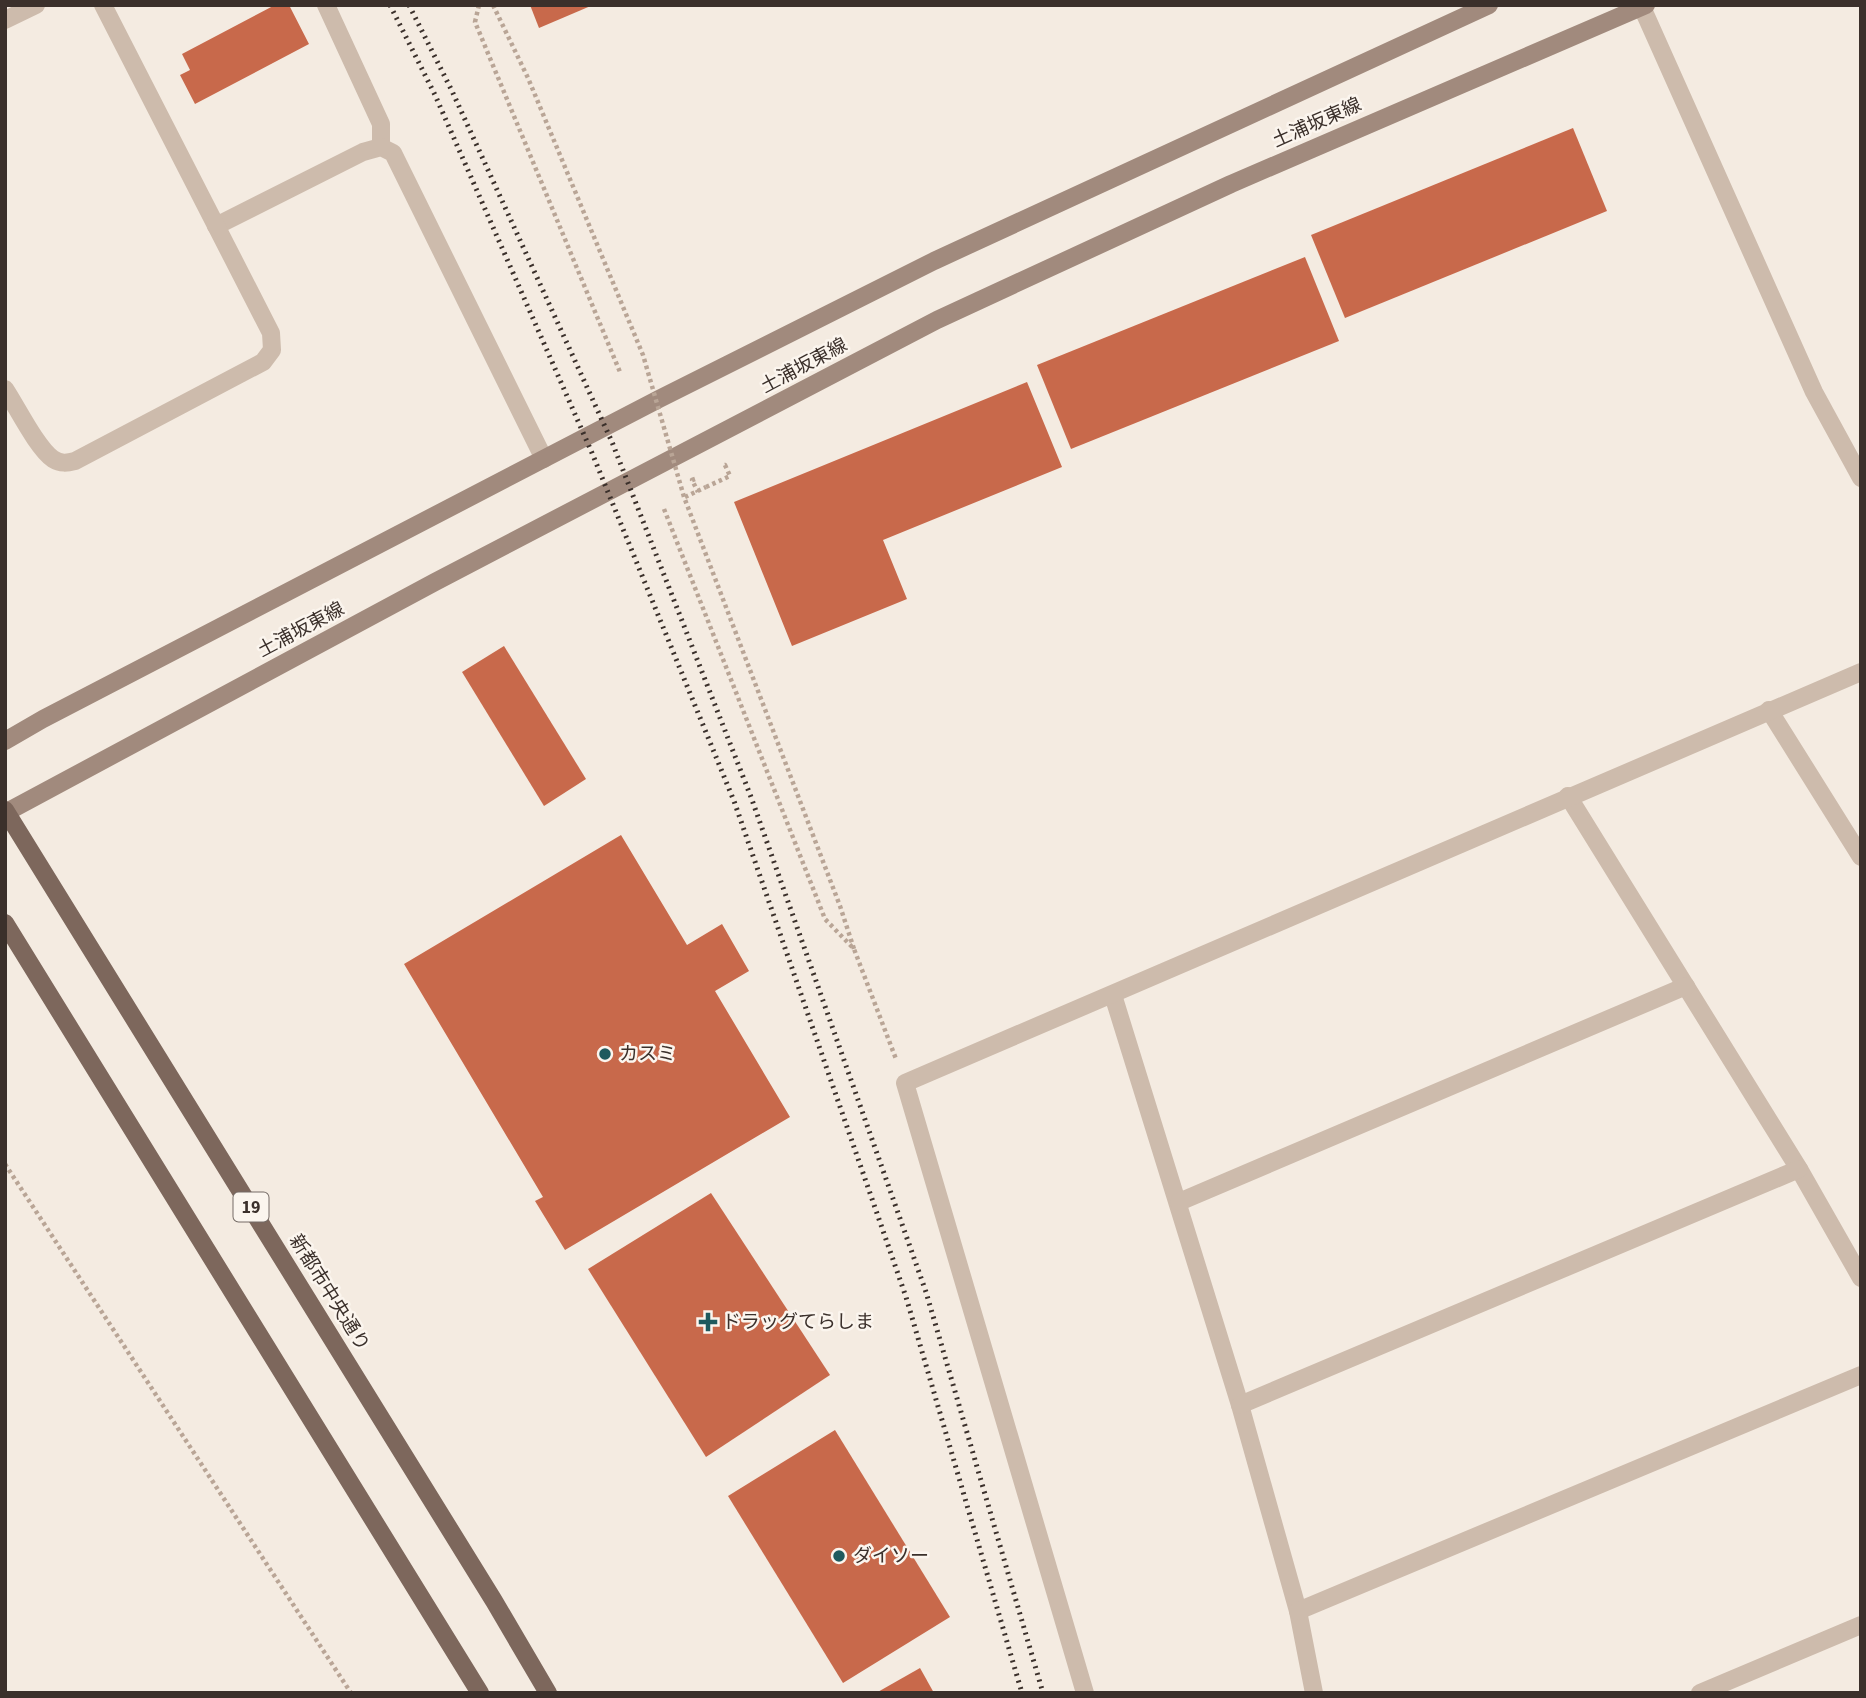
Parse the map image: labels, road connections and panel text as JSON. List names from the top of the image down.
{
  "streets": {
    "main road": ["土浦坂東線", "19", "新都市中央通り"]
  },
  "crossings": [
    ["土浦坂東線", "新都市中央通り"]
  ],
  "places": {
    "other": ["カスミ", "ダイソー"],
    "health": ["ドラッグてらしま"]
  }
}
